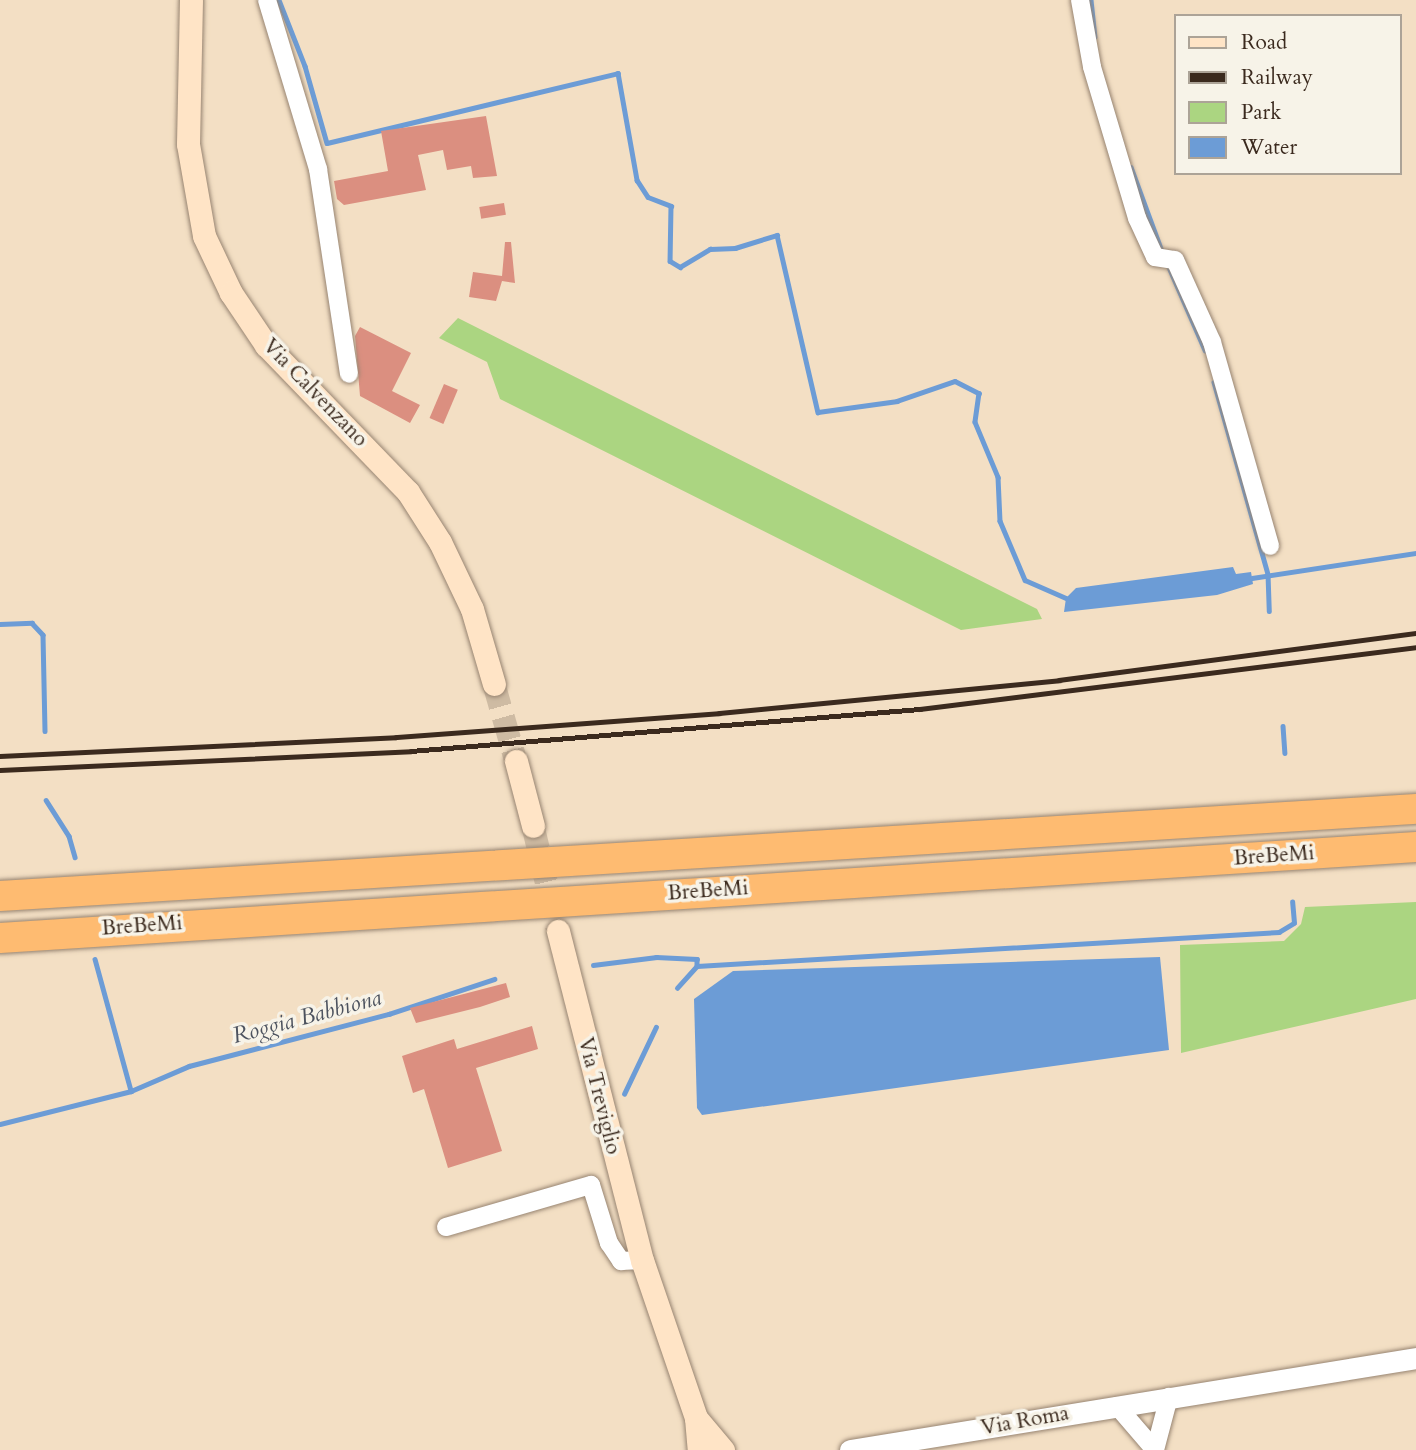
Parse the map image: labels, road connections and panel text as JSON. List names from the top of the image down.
{
  "streets": {
    "highway": ["BreBeMi"],
    "main road": ["Via Calvenzano", "Via Treviglio"],
    "street": ["Via Roma"]
  },
  "water": ["Roggia Babbiona"],
  "legend": [
    "Road",
    "Railway",
    "Park",
    "Water"
  ]
}
